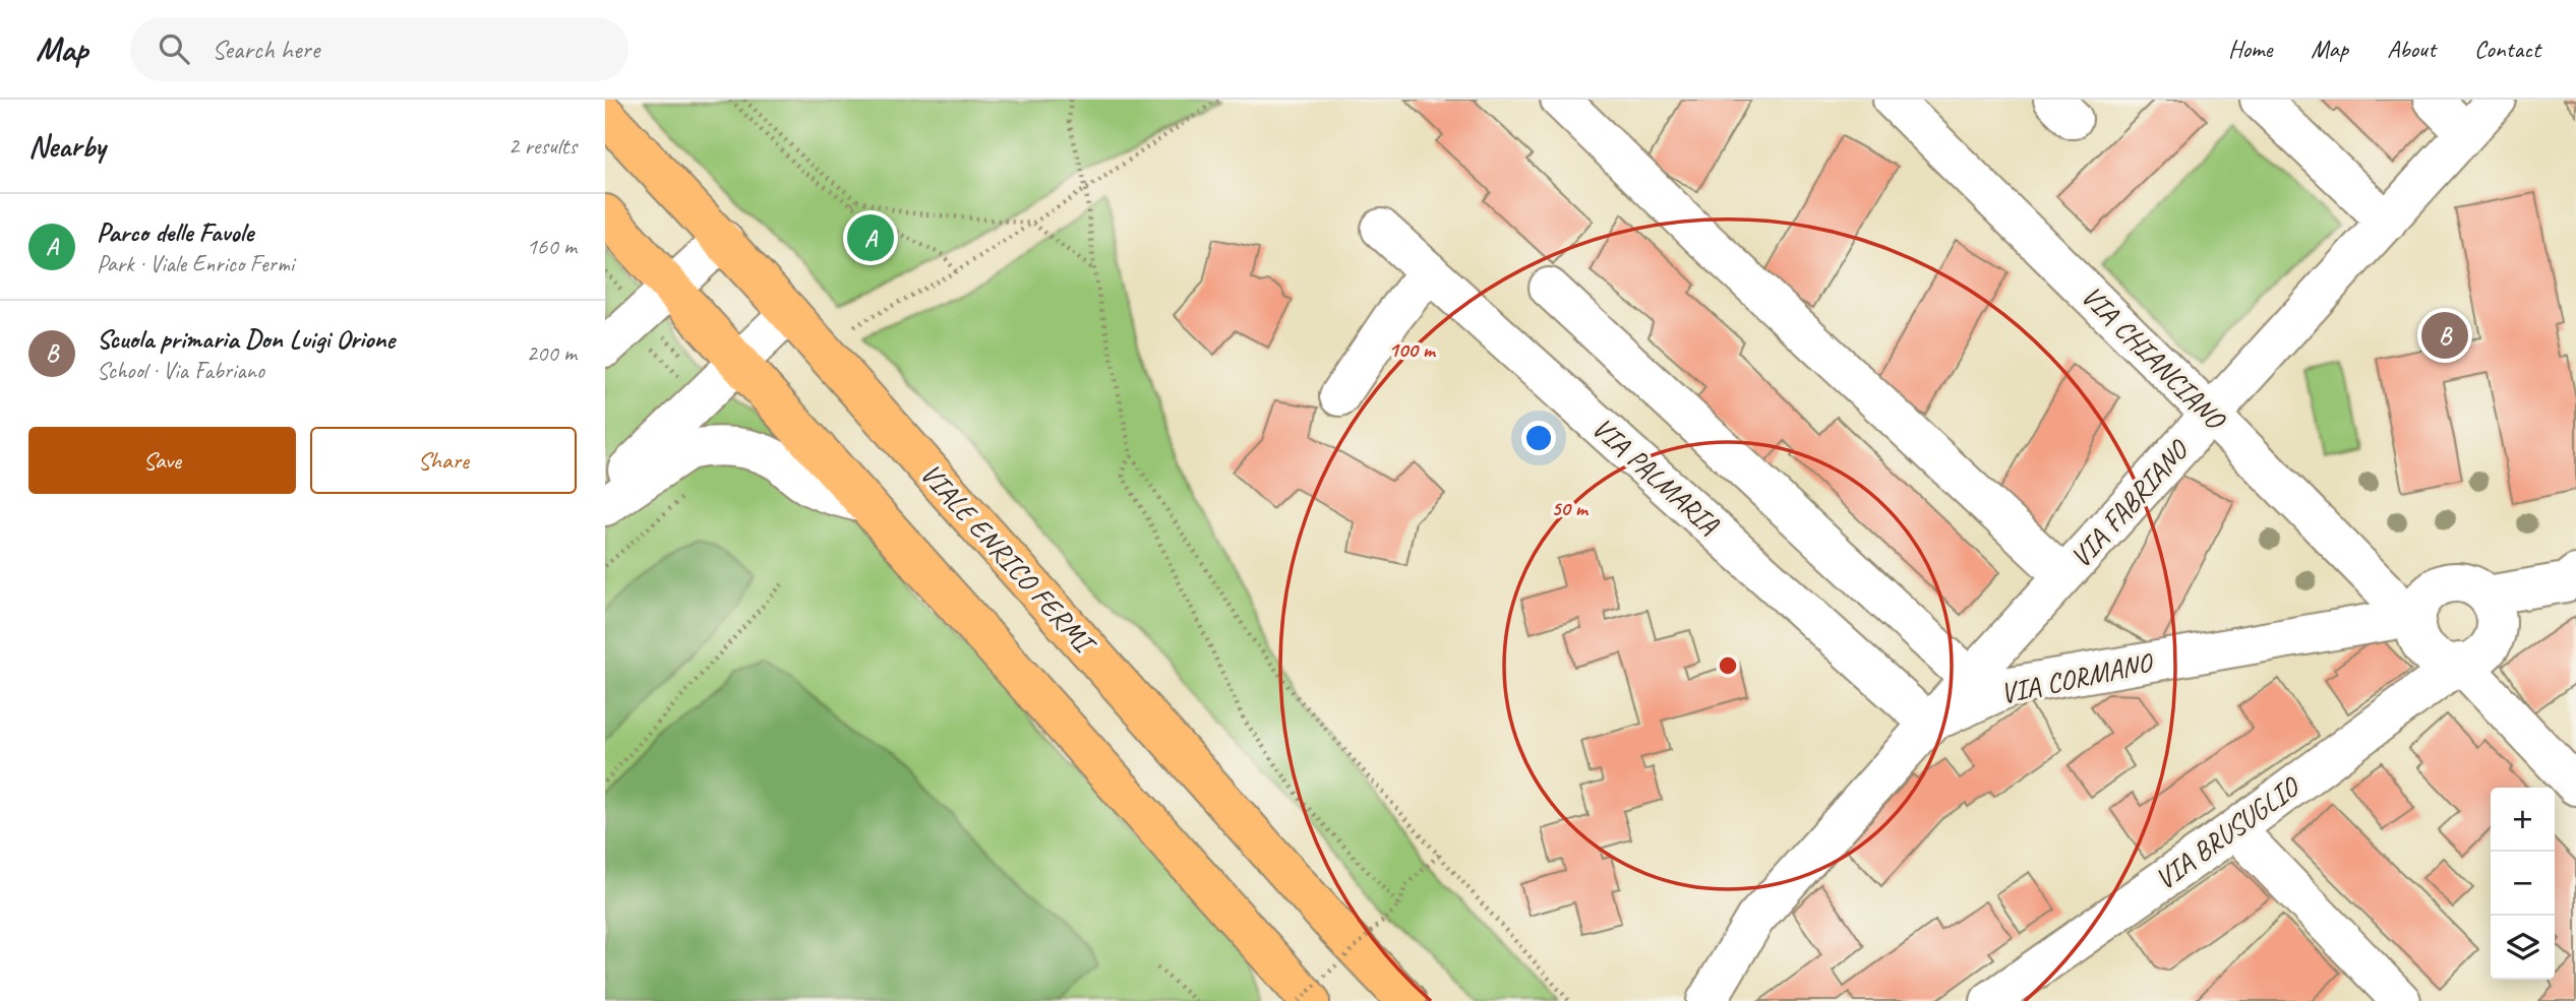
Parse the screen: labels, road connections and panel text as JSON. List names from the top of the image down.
{
  "streets": {
    "main road": ["VIALE ENRICO FERMI"],
    "street": [
      "VIA CHIANCIANO",
      "VIA PALMARIA",
      "VIA FABRIANO",
      "VIA CORMANO",
      "VIA BRUSUGLIO"
    ]
  },
  "crossings": [
    ["VIA CHIANCIANO", "VIA FABRIANO"],
    ["VIA CHIANCIANO", "VIA CORMANO"],
    ["VIA CHIANCIANO", "VIA BRUSUGLIO"],
    ["VIA PALMARIA", "VIA FABRIANO"],
    ["VIA PALMARIA", "VIA CORMANO"],
    ["VIA FABRIANO", "VIA CORMANO"],
    ["VIA CORMANO", "VIA BRUSUGLIO"]
  ],
  "page": {
    "header": "Map",
    "search": "Search here",
    "nav": [
      "Home",
      "Map",
      "About",
      "Contact"
    ],
    "heading": ["Nearby", "2 results"],
    "list": [
      {
        "mark": "A",
        "name": "Parco delle Favole",
        "note": "Park · Viale Enrico Fermi",
        "value": "160 m"
      },
      {
        "mark": "B",
        "name": "Scuola primaria Don Luigi Orione",
        "note": "School · Via Fabriano",
        "value": "200 m"
      }
    ],
    "pins": ["A", "B"],
    "buttons": ["Save", "Share"],
    "map_buttons": ["+", "−"]
  },
  "rings": ["100 m", "50 m"]
}
